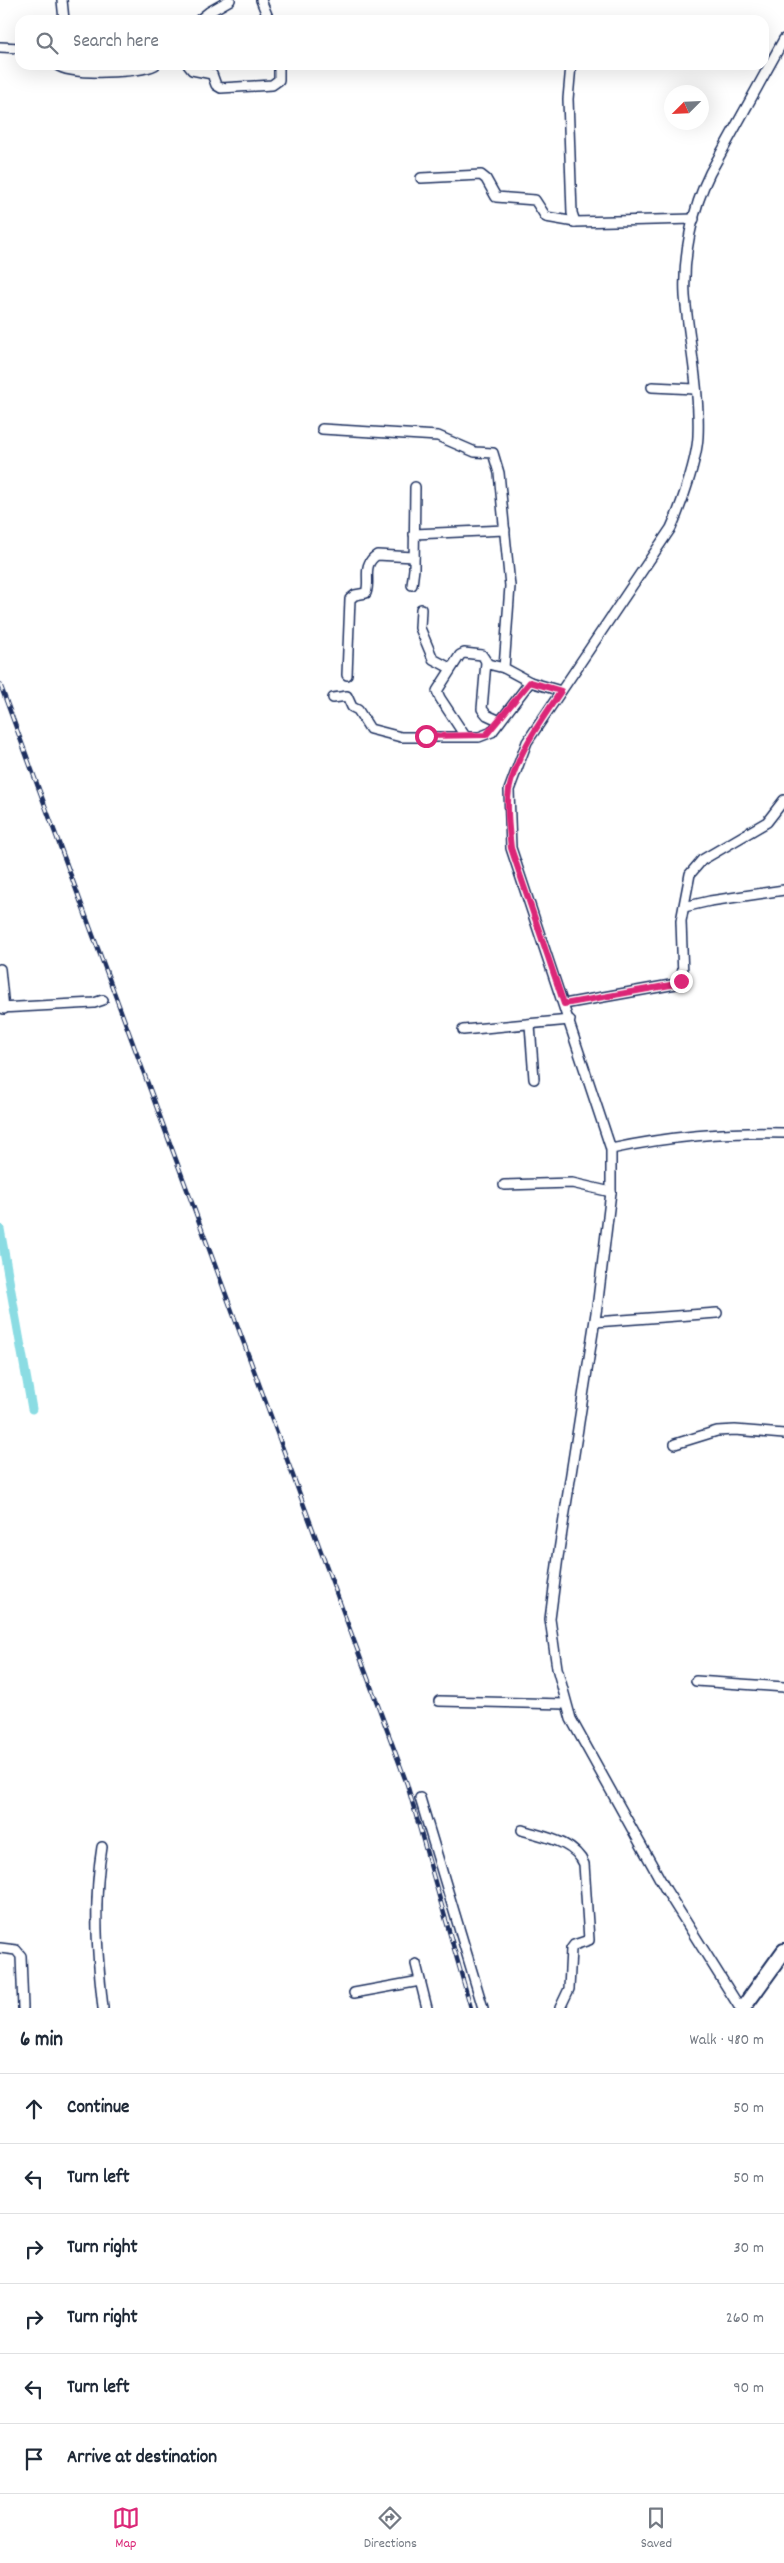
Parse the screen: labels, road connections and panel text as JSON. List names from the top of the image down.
{
  "north": "bottom left",
  "page": {
    "search": "Search here",
    "heading": ["6 min", "Walk · 480 m"],
    "list": [
      ["Continue", "50 m"],
      ["Turn left", "50 m"],
      ["Turn right", "30 m"],
      ["Turn right", "260 m"],
      ["Turn left", "90 m"],
      "Arrive at destination"
    ],
    "nav": ["Map", "Directions", "Saved"]
  }
}
